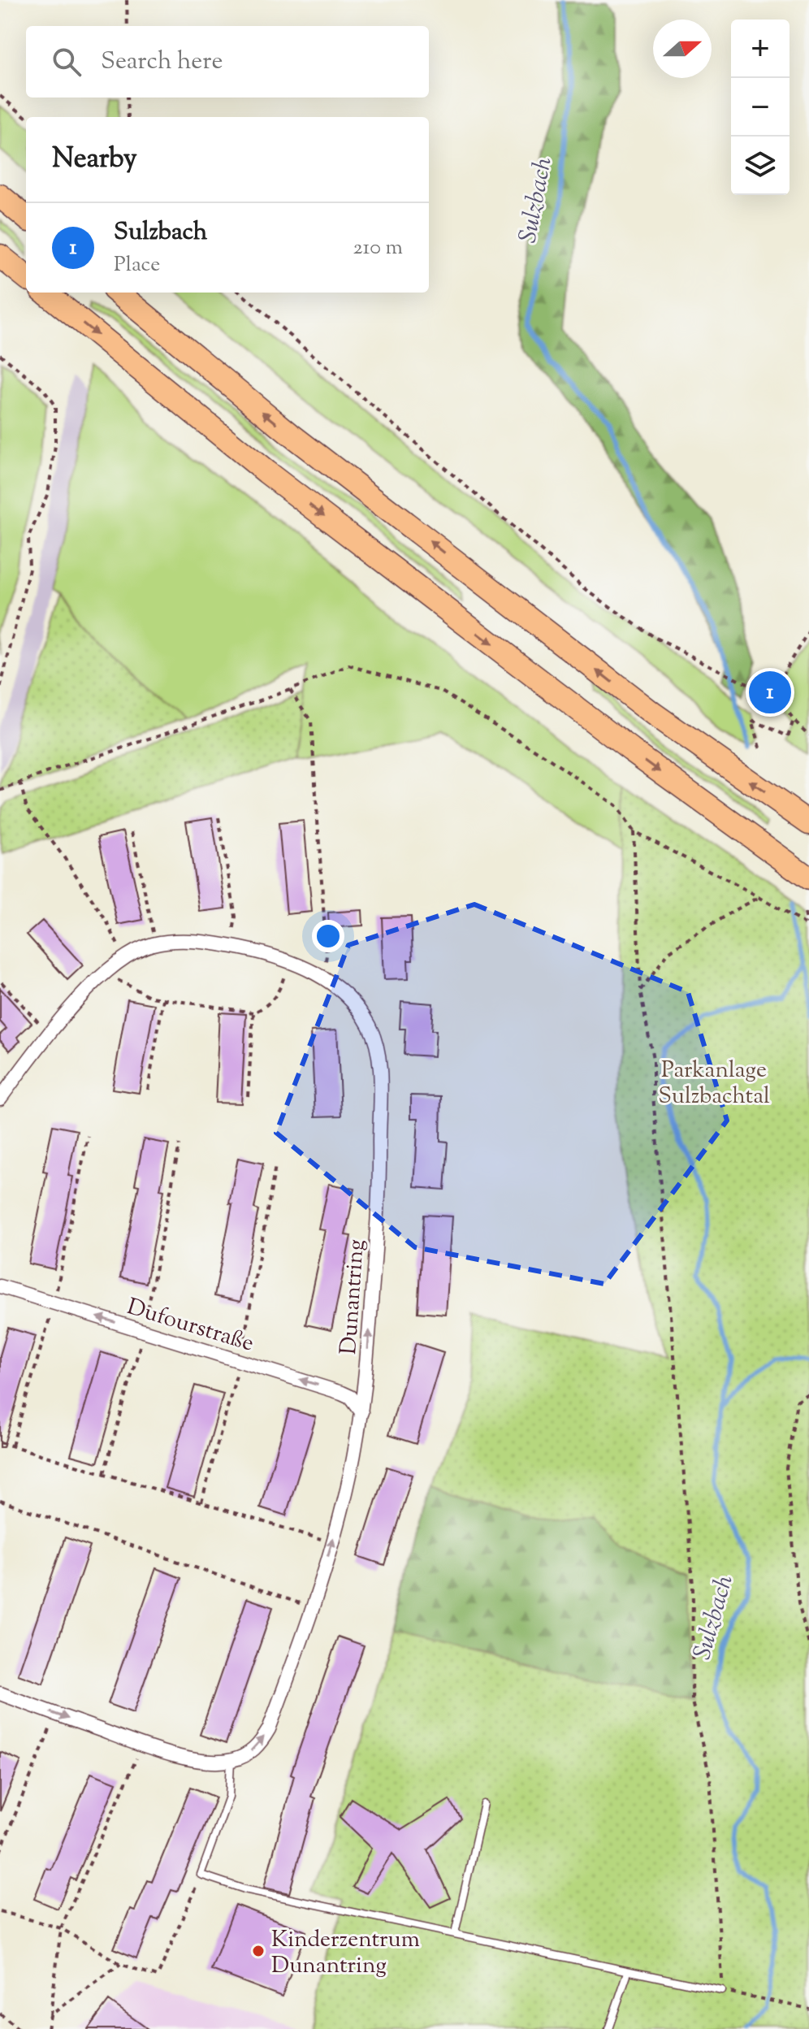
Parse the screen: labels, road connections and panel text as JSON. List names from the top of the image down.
{
  "streets": {
    "street": ["Dunantring", "Dufourstraße"]
  },
  "crossings": [
    ["Dunantring", "Dufourstraße"]
  ],
  "one_way": ["Dunantring", "Dufourstraße"],
  "water": ["Sulzbach"],
  "parks": ["Parkanlage Sulzbachtal"],
  "places": ["Kinderzentrum Dunantring"],
  "north": "right",
  "page": {
    "map_buttons": ["+", "−"],
    "search": "Search here",
    "heading": "Nearby",
    "list": [
      {
        "mark": "1",
        "name": "Sulzbach",
        "note": "Place",
        "value": "210 m"
      }
    ],
    "pins": "1"
  }
}
